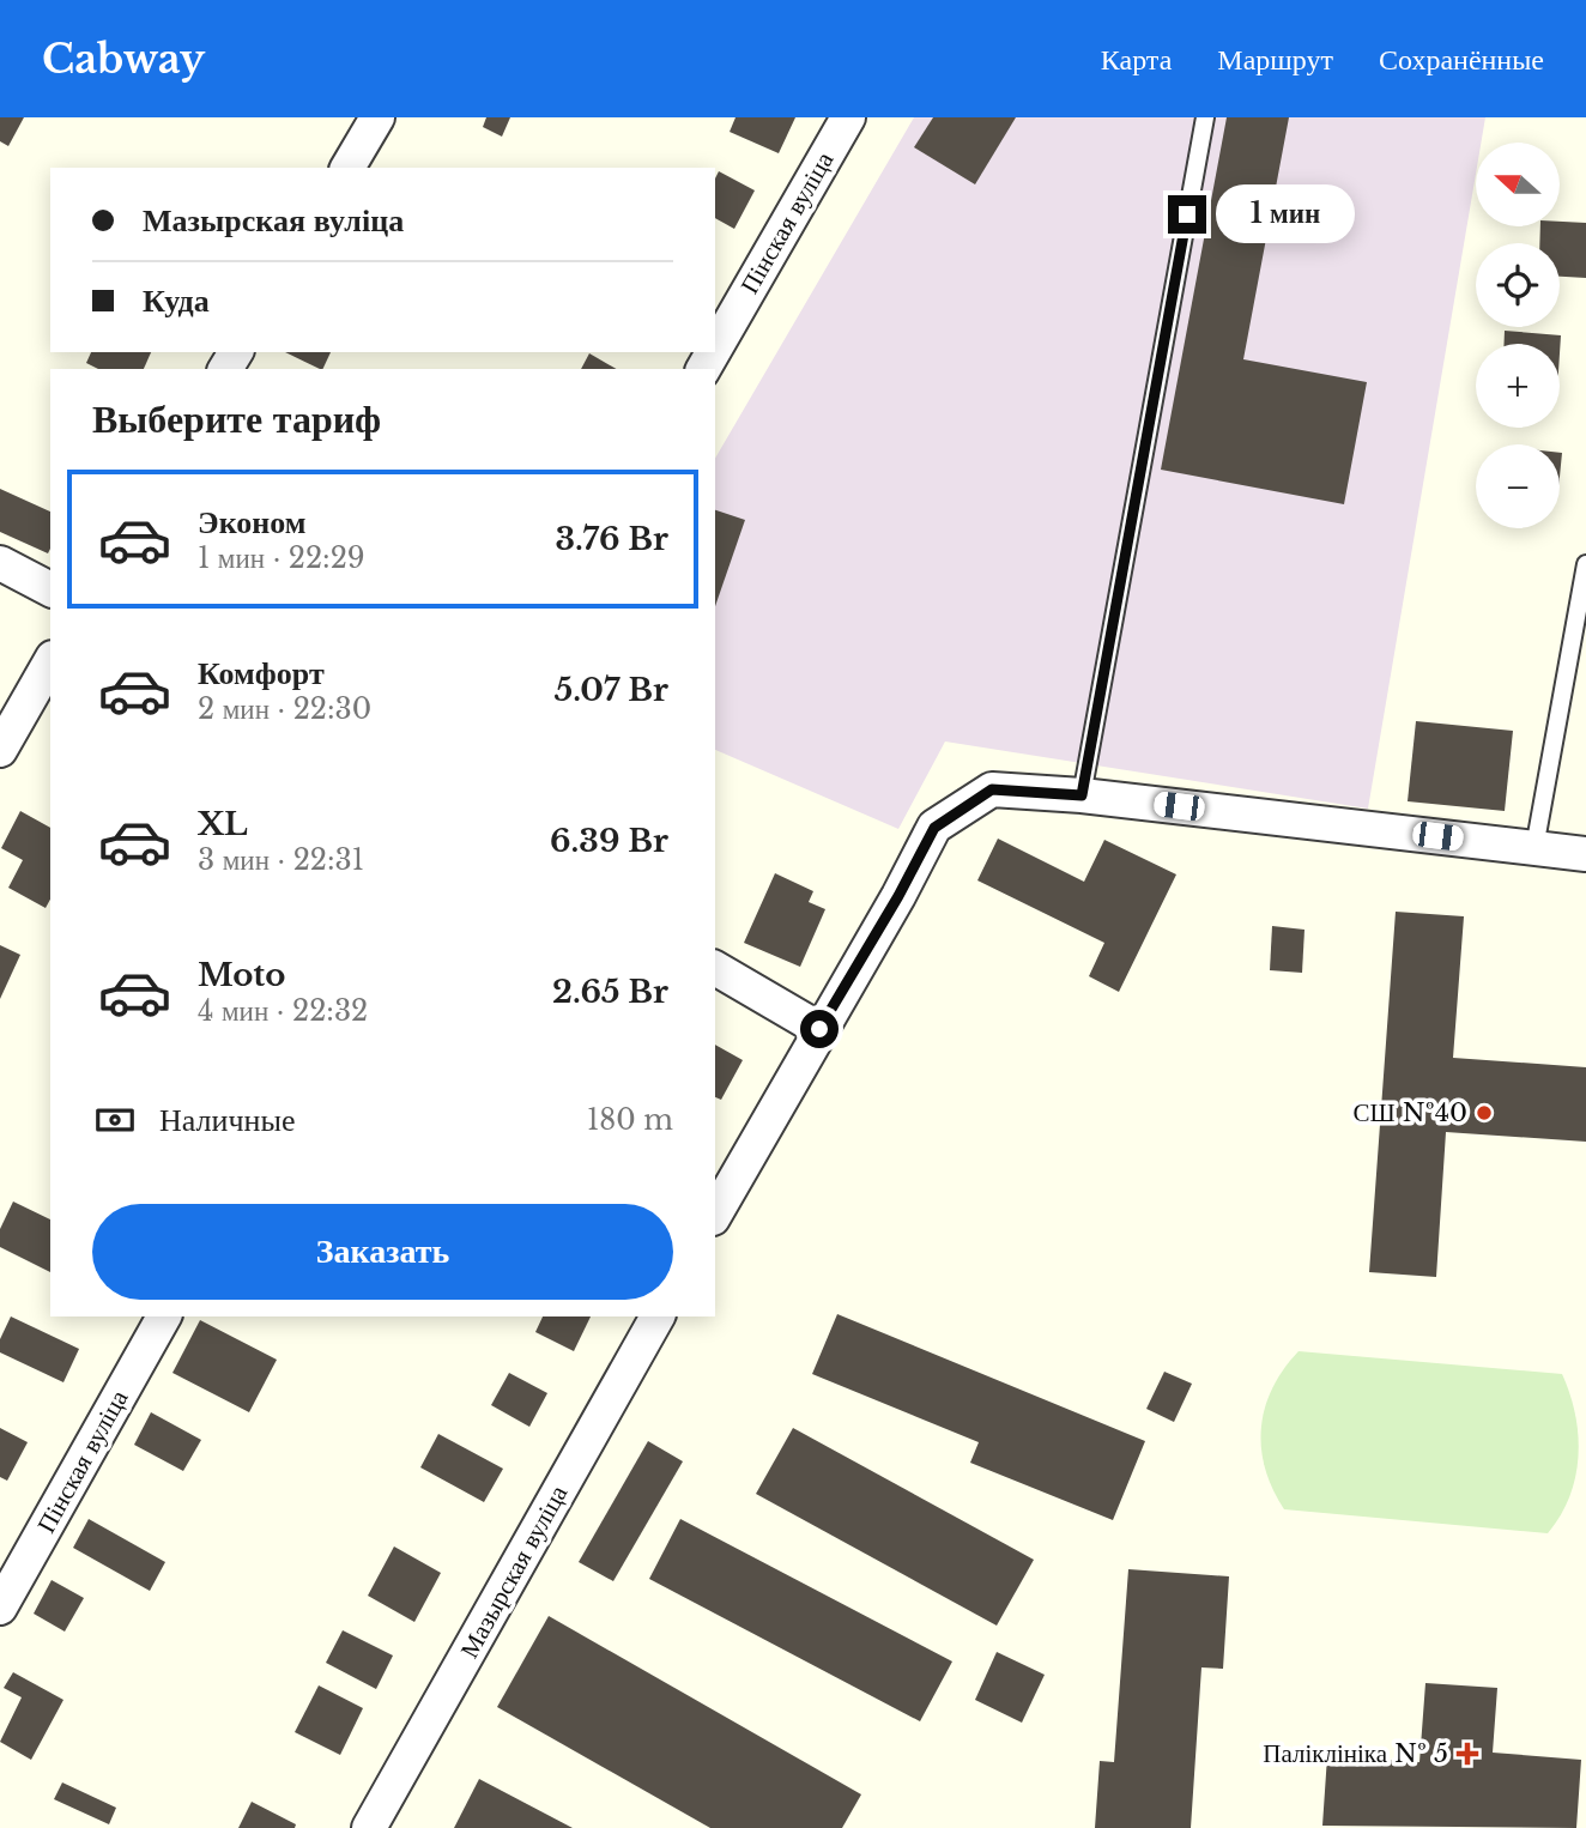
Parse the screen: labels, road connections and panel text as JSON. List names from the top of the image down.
{
  "streets": {
    "street": ["Пінская вуліца", "Мазырская вуліца"]
  },
  "places": {
    "other": ["СШ №40"],
    "health": ["Паліклініка № 5"]
  },
  "north": "left",
  "page": {
    "header": "Cabway",
    "nav": ["Карта", "Маршрут", "Сохранённые"],
    "map_buttons": ["+", "−"],
    "banner": ["Мазырская вуліца", "Куда"],
    "bubble": "1 мин",
    "heading": "Выберите тариф",
    "list": [
      {
        "name": "Эконом",
        "note": "1 мин · 22:29",
        "value": "3.76 Br"
      },
      {
        "name": "Комфорт",
        "note": "2 мин · 22:30",
        "value": "5.07 Br"
      },
      {
        "name": "XL",
        "note": "3 мин · 22:31",
        "value": "6.39 Br"
      },
      {
        "name": "Moto",
        "note": "4 мин · 22:32",
        "value": "2.65 Br"
      }
    ],
    "pay": ["Наличные", "180 m"],
    "buttons": "Заказать"
  }
}
